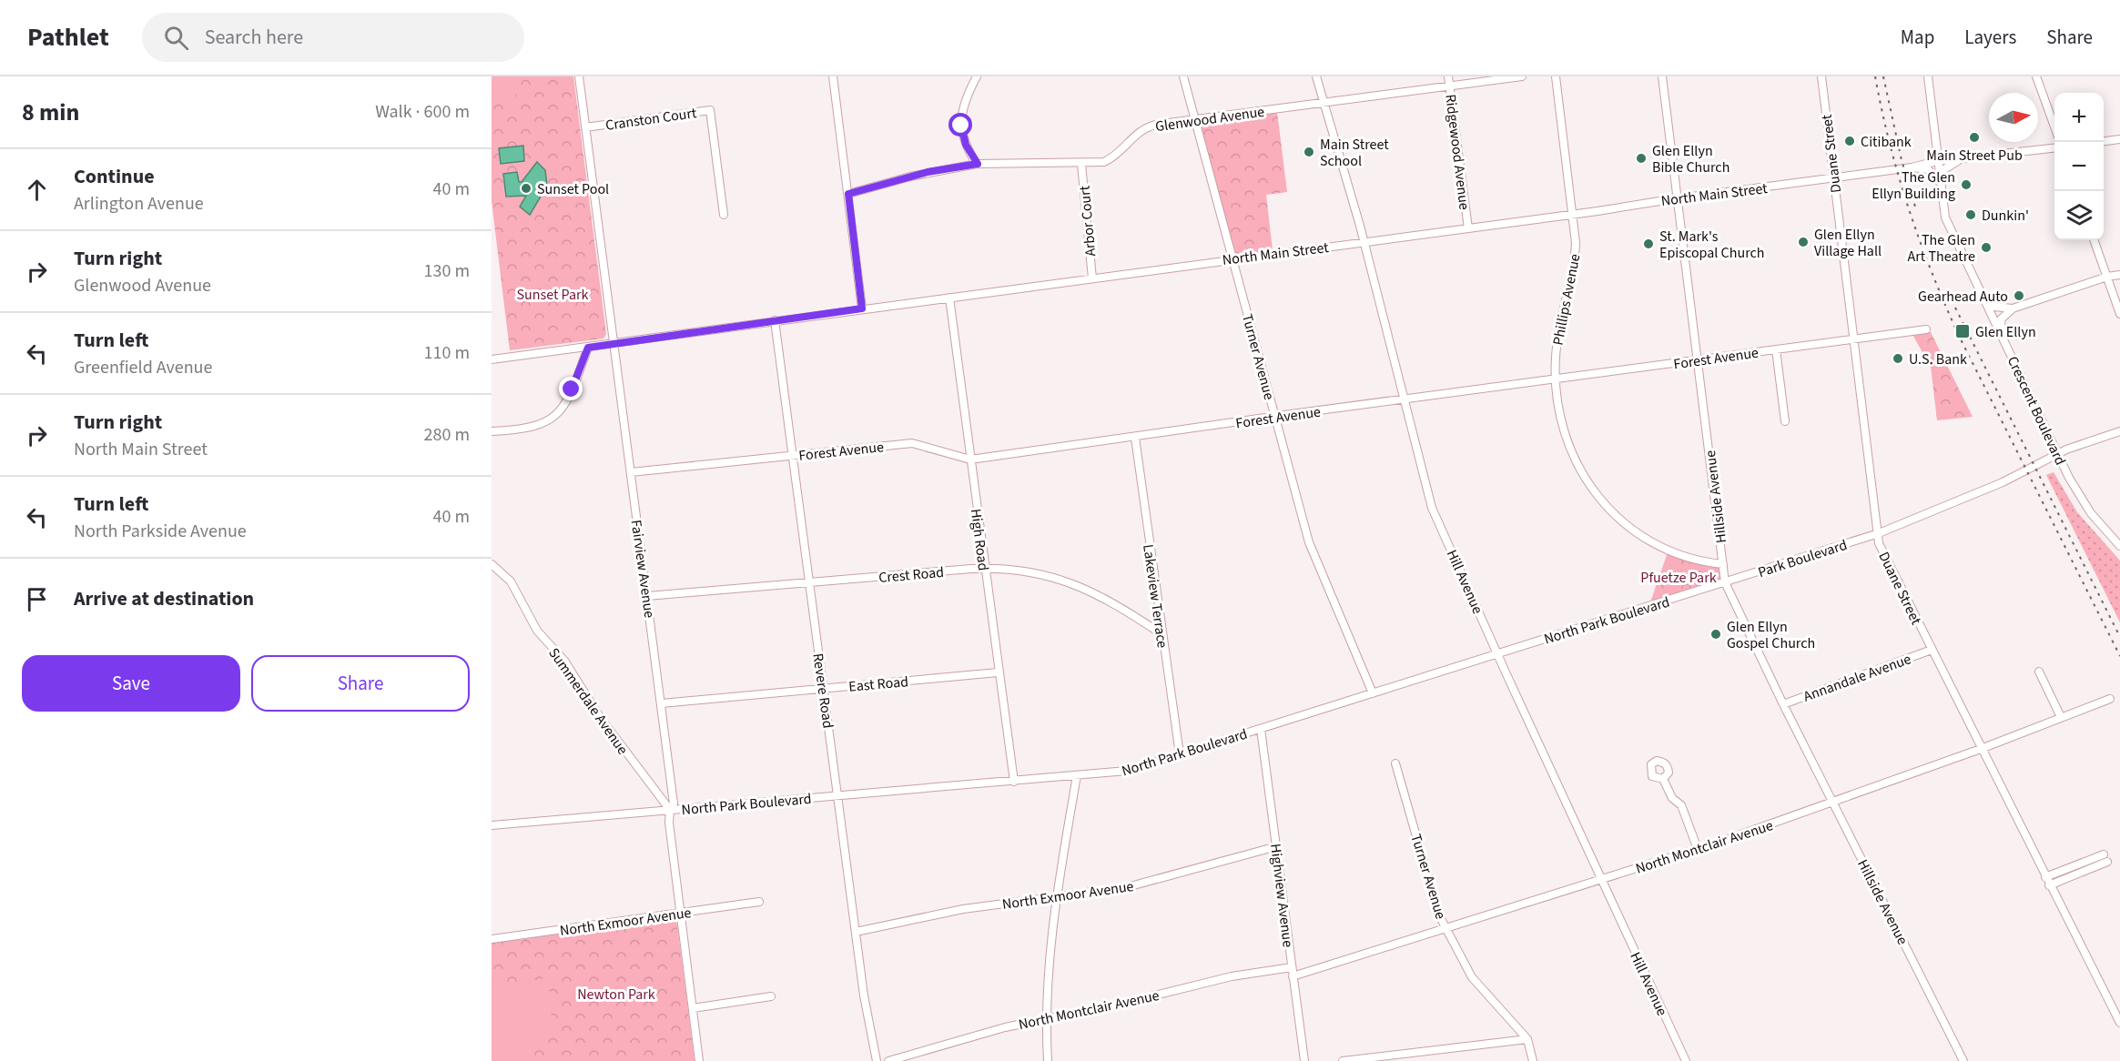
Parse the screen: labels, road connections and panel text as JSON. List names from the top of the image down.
{
  "streets": {
    "street": [
      "Cranston Court",
      "Glenwood Avenue",
      "Ridgewood Avenue",
      "Duane Street",
      "North Main Street",
      "Arbor Court",
      "Phillips Avenue",
      "Turner Avenue",
      "Forest Avenue",
      "Crescent Boulevard",
      "Hillside Avenue",
      "High Road",
      "Park Boulevard",
      "Fairview Avenue",
      "Crest Road",
      "Hill Avenue",
      "Lakeview Terrace",
      "North Park Boulevard",
      "Annandale Avenue",
      "East Road",
      "Revere Road",
      "Summerdale Avenue",
      "North Montclair Avenue",
      "North Exmoor Avenue",
      "Highview Avenue"
    ]
  },
  "crossings": [
    ["Cranston Court", "Fairview Avenue"],
    ["Glenwood Avenue", "Ridgewood Avenue"],
    ["Glenwood Avenue", "Arbor Court"],
    ["Glenwood Avenue", "Turner Avenue"],
    ["Glenwood Avenue", "Hill Avenue"],
    ["Ridgewood Avenue", "North Main Street"],
    ["Duane Street", "North Main Street"],
    ["Duane Street", "Forest Avenue"],
    ["Duane Street", "Park Boulevard"],
    ["Duane Street", "Annandale Avenue"],
    ["Duane Street", "North Montclair Avenue"],
    ["North Main Street", "Arbor Court"],
    ["North Main Street", "Phillips Avenue"],
    ["North Main Street", "Turner Avenue"],
    ["North Main Street", "Crescent Boulevard"],
    ["North Main Street", "Hillside Avenue"],
    ["North Main Street", "High Road"],
    ["North Main Street", "Fairview Avenue"],
    ["North Main Street", "Hill Avenue"],
    ["North Main Street", "Revere Road"],
    ["Phillips Avenue", "Forest Avenue"],
    ["Phillips Avenue", "Hillside Avenue"],
    ["Turner Avenue", "Forest Avenue"],
    ["Turner Avenue", "North Park Boulevard"],
    ["Turner Avenue", "North Montclair Avenue"],
    ["Forest Avenue", "Hillside Avenue"],
    ["Forest Avenue", "High Road"],
    ["Forest Avenue", "Fairview Avenue"],
    ["Forest Avenue", "Hill Avenue"],
    ["Forest Avenue", "Lakeview Terrace"],
    ["Forest Avenue", "Revere Road"],
    ["Hillside Avenue", "Park Boulevard"],
    ["Hillside Avenue", "North Park Boulevard"],
    ["Hillside Avenue", "Annandale Avenue"],
    ["Hillside Avenue", "North Montclair Avenue"],
    ["High Road", "Crest Road"],
    ["High Road", "North Park Boulevard"],
    ["High Road", "East Road"],
    ["Park Boulevard", "North Park Boulevard"],
    ["Fairview Avenue", "Crest Road"],
    ["Fairview Avenue", "North Park Boulevard"],
    ["Fairview Avenue", "East Road"],
    ["Fairview Avenue", "Summerdale Avenue"],
    ["Fairview Avenue", "North Exmoor Avenue"],
    ["Crest Road", "Lakeview Terrace"],
    ["Crest Road", "Revere Road"],
    ["Hill Avenue", "North Park Boulevard"],
    ["Hill Avenue", "North Montclair Avenue"],
    ["Lakeview Terrace", "North Park Boulevard"],
    ["North Park Boulevard", "Revere Road"],
    ["North Park Boulevard", "Summerdale Avenue"],
    ["North Park Boulevard", "Highview Avenue"],
    ["East Road", "Revere Road"],
    ["Revere Road", "North Exmoor Avenue"],
    ["North Montclair Avenue", "Highview Avenue"],
    ["North Exmoor Avenue", "Highview Avenue"]
  ],
  "parks": ["Sunset Park", "Pfuetze Park", "Newton Park"],
  "places": {
    "other": [
      "Main Street Pub",
      "Citibank",
      "Main Street School",
      "Glen Ellyn Bible Church",
      "The Glen Ellyn Building",
      "Sunset Pool",
      "Dunkin'",
      "Glen Ellyn Village Hall",
      "St. Mark's Episcopal Church",
      "The Glen Art Theatre",
      "Gearhead Auto",
      "U.S. Bank",
      "Glen Ellyn Gospel Church"
    ],
    "transit": ["Glen Ellyn"]
  },
  "north": "right",
  "page": {
    "header": "Pathlet",
    "search": "Search here",
    "nav": ["Map", "Layers", "Share"],
    "heading": ["8 min", "Walk · 600 m"],
    "map_buttons": ["+", "−"],
    "list": [
      ["Continue", "Arlington Avenue", "40 m"],
      ["Turn right", "Glenwood Avenue", "130 m"],
      ["Turn left", "Greenfield Avenue", "110 m"],
      ["Turn right", "North Main Street", "280 m"],
      ["Turn left", "North Parkside Avenue", "40 m"],
      "Arrive at destination"
    ],
    "buttons": ["Save", "Share"]
  }
}
